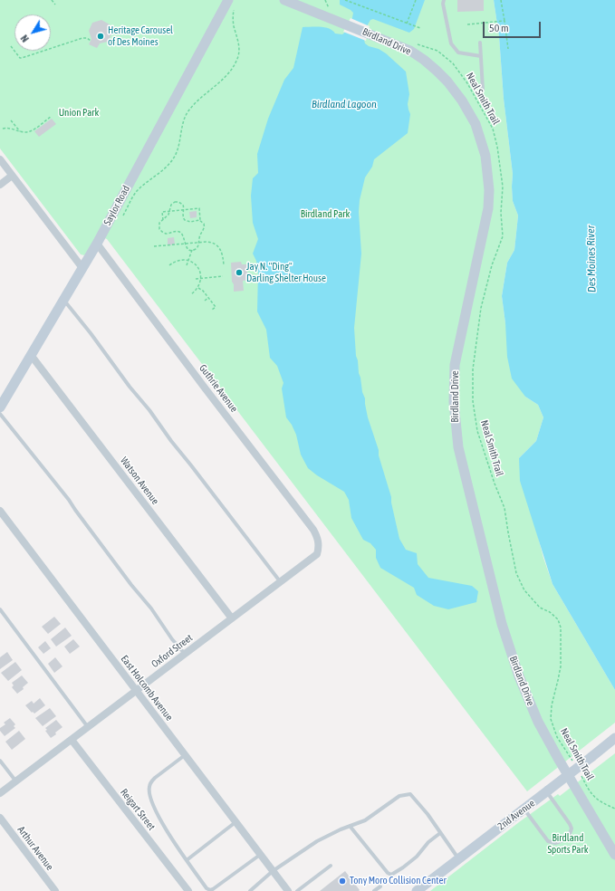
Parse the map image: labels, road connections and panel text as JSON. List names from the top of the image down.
{
  "streets": {
    "street": [
      "Birdland Drive",
      "Saylor Road",
      "Guthrie Avenue",
      "Watson Avenue",
      "Oxford Street",
      "East Holcomb Avenue",
      "Reigart Street",
      "2nd Avenue",
      "Arthur Avenue"
    ],
    "path": ["Neal Smith Trail"]
  },
  "crossings": [
    ["Saylor Road", "Guthrie Avenue"],
    ["Saylor Road", "Watson Avenue"],
    ["Guthrie Avenue", "Oxford Street"],
    ["Watson Avenue", "Oxford Street"],
    ["Oxford Street", "East Holcomb Avenue"],
    ["Oxford Street", "Reigart Street"]
  ],
  "water": ["Birdland Lagoon", "Des Moines River"],
  "parks": ["Union Park", "Birdland Park", "Birdland Sports Park"],
  "places": ["Heritage Carousel of Des Moines", "Jay N. \"Ding\" Darling Shelter House", "Tony Moro Collision Center"],
  "scale_bar": "50 m",
  "north": "bottom left"
}
